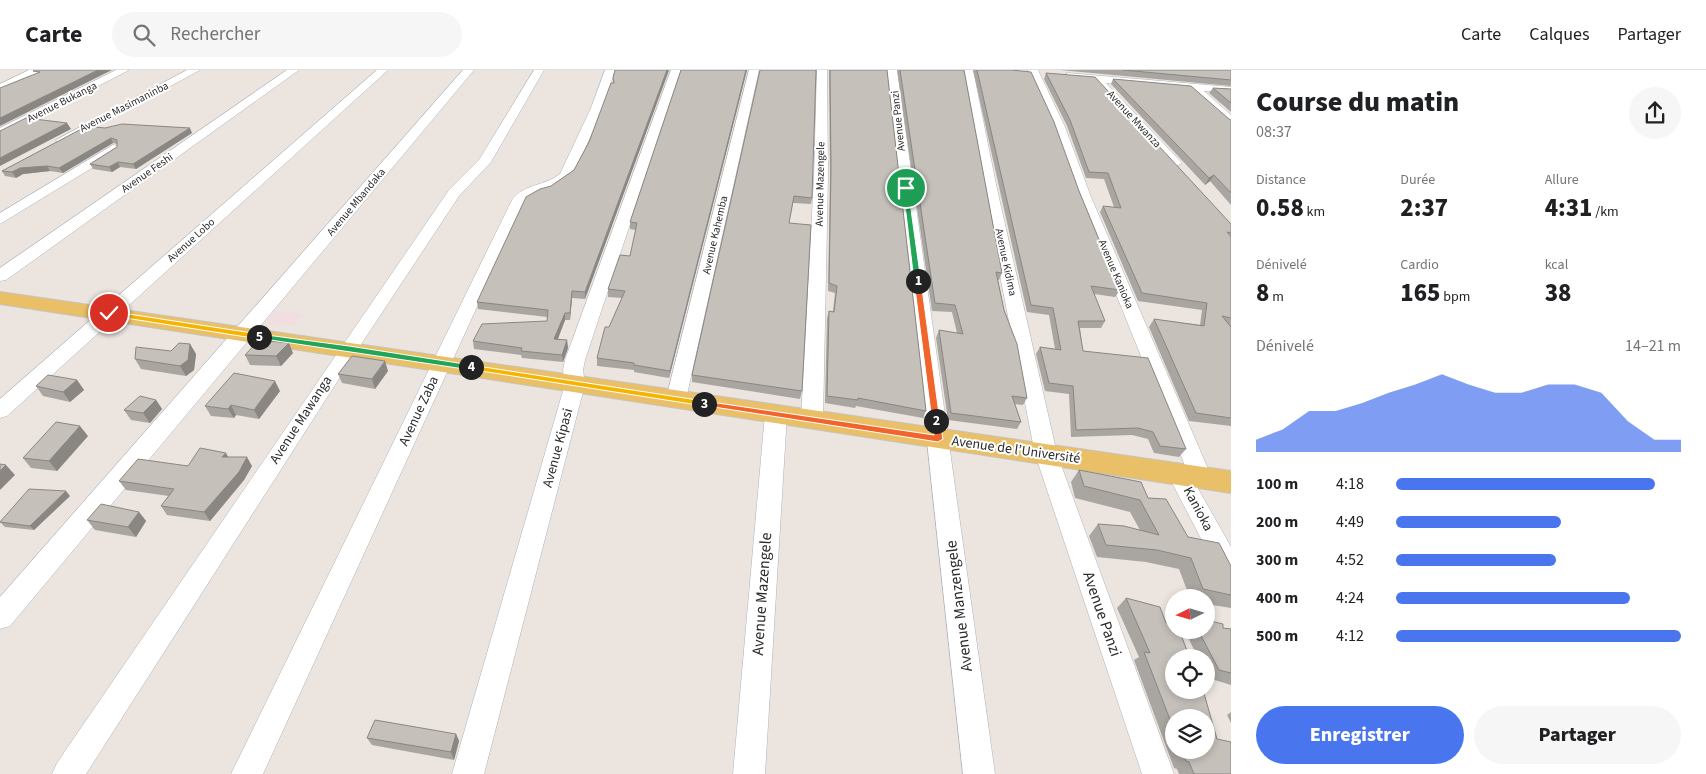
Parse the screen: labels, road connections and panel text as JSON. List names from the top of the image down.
{
  "streets": {
    "main road": ["Avenue de l’Université"],
    "street": [
      "Avenue Bukanga",
      "Avenue Masimaninba",
      "Avenue Mwanza",
      "Avenue Panzi",
      "Avenue Feshi",
      "Avenue Mazengele",
      "Avenue Mbandaka",
      "Avenue Kahemba",
      "Avenue Lobo",
      "Avenue Kidima",
      "Avenue Kanioka",
      "Avenue Zaba",
      "Avenue Mawanga",
      "Avenue Kipasi",
      "Kanioka",
      "Avenue Manzengele"
    ]
  },
  "crossings": [
    ["Avenue Panzi", "Avenue Kidima"],
    ["Avenue Panzi", "Avenue de l’Université"],
    ["Avenue Panzi", "Avenue Manzengele"],
    ["Avenue Mazengele", "Avenue de l’Université"],
    ["Avenue Mbandaka", "Avenue de l’Université"],
    ["Avenue Kahemba", "Avenue de l’Université"],
    ["Avenue Lobo", "Avenue de l’Université"],
    ["Avenue Kidima", "Avenue de l’Université"],
    ["Avenue Kanioka", "Avenue de l’Université"],
    ["Avenue Kanioka", "Kanioka"],
    ["Avenue Zaba", "Avenue de l’Université"],
    ["Avenue Mawanga", "Avenue de l’Université"],
    ["Avenue Kipasi", "Avenue de l’Université"],
    ["Avenue de l’Université", "Kanioka"],
    ["Avenue de l’Université", "Avenue Manzengele"]
  ],
  "north": "left",
  "page": {
    "header": "Carte",
    "search": "Rechercher",
    "nav": ["Carte", "Calques", "Partager"],
    "heading": ["Course du matin", "08:37"],
    "stats": [
      ["Distance", "0.58 km"],
      ["Durée", "2:37"],
      ["Allure", "4:31 /km"],
      ["Dénivelé", "8 m"],
      ["Cardio", "165 bpm"],
      ["kcal", "38"]
    ],
    "pins": [
      "1",
      "5",
      "4",
      "3",
      "2"
    ],
    "chart": ["Dénivelé", "14–21 m"],
    "list": [
      {
        "name": "100 m",
        "note": "4:18"
      },
      {
        "name": "200 m",
        "note": "4:49"
      },
      {
        "name": "300 m",
        "note": "4:52"
      },
      {
        "name": "400 m",
        "note": "4:24"
      },
      {
        "name": "500 m",
        "note": "4:12"
      }
    ],
    "buttons": ["Enregistrer", "Partager"]
  }
}
